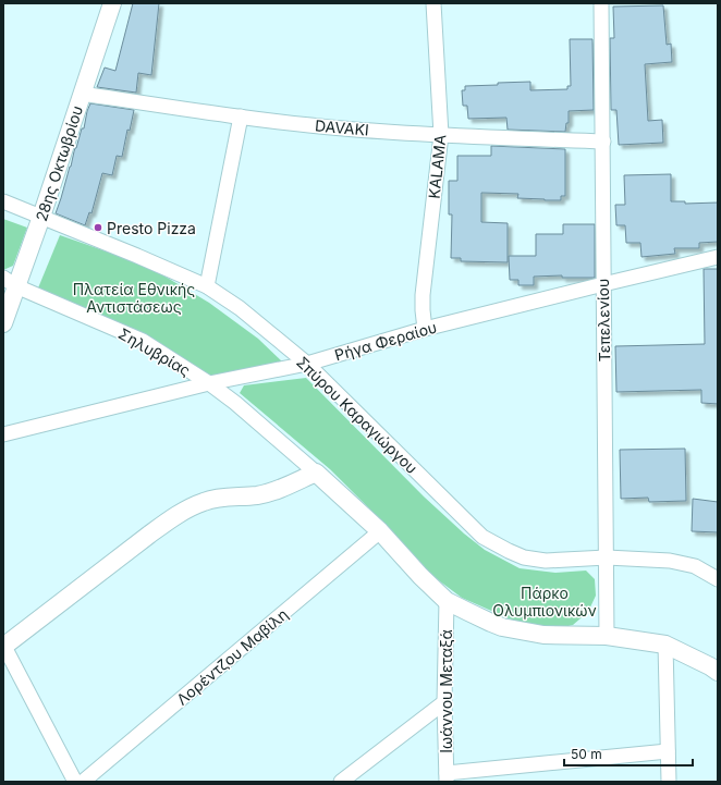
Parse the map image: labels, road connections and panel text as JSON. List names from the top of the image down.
{
  "streets": {
    "street": [
      "DAVAKI",
      "28ης Οκτωβρίου",
      "KALAMA",
      "Τεπελενίου",
      "Ρήγα Φεραίου",
      "Σηλυβρίας",
      "Σπύρου Καραγιώργου",
      "Λορέντζου Μαβίλη",
      "Ιωάννου Μεταξά"
    ]
  },
  "crossings": [
    ["DAVAKI", "28ης Οκτωβρίου"],
    ["DAVAKI", "KALAMA"],
    ["DAVAKI", "Τεπελενίου"],
    ["28ης Οκτωβρίου", "Σηλυβρίας"],
    ["28ης Οκτωβρίου", "Σπύρου Καραγιώργου"],
    ["KALAMA", "Ρήγα Φεραίου"],
    ["Τεπελενίου", "Ρήγα Φεραίου"],
    ["Τεπελενίου", "Σπύρου Καραγιώργου"],
    ["Ρήγα Φεραίου", "Σηλυβρίας"],
    ["Ρήγα Φεραίου", "Σπύρου Καραγιώργου"]
  ],
  "parks": ["Πλατεία Εθνικής Αντιστάσεως", "Πάρκο Ολυμπιονικών"],
  "places": ["Presto Pizza"],
  "scale_bar": "50 m"
}
